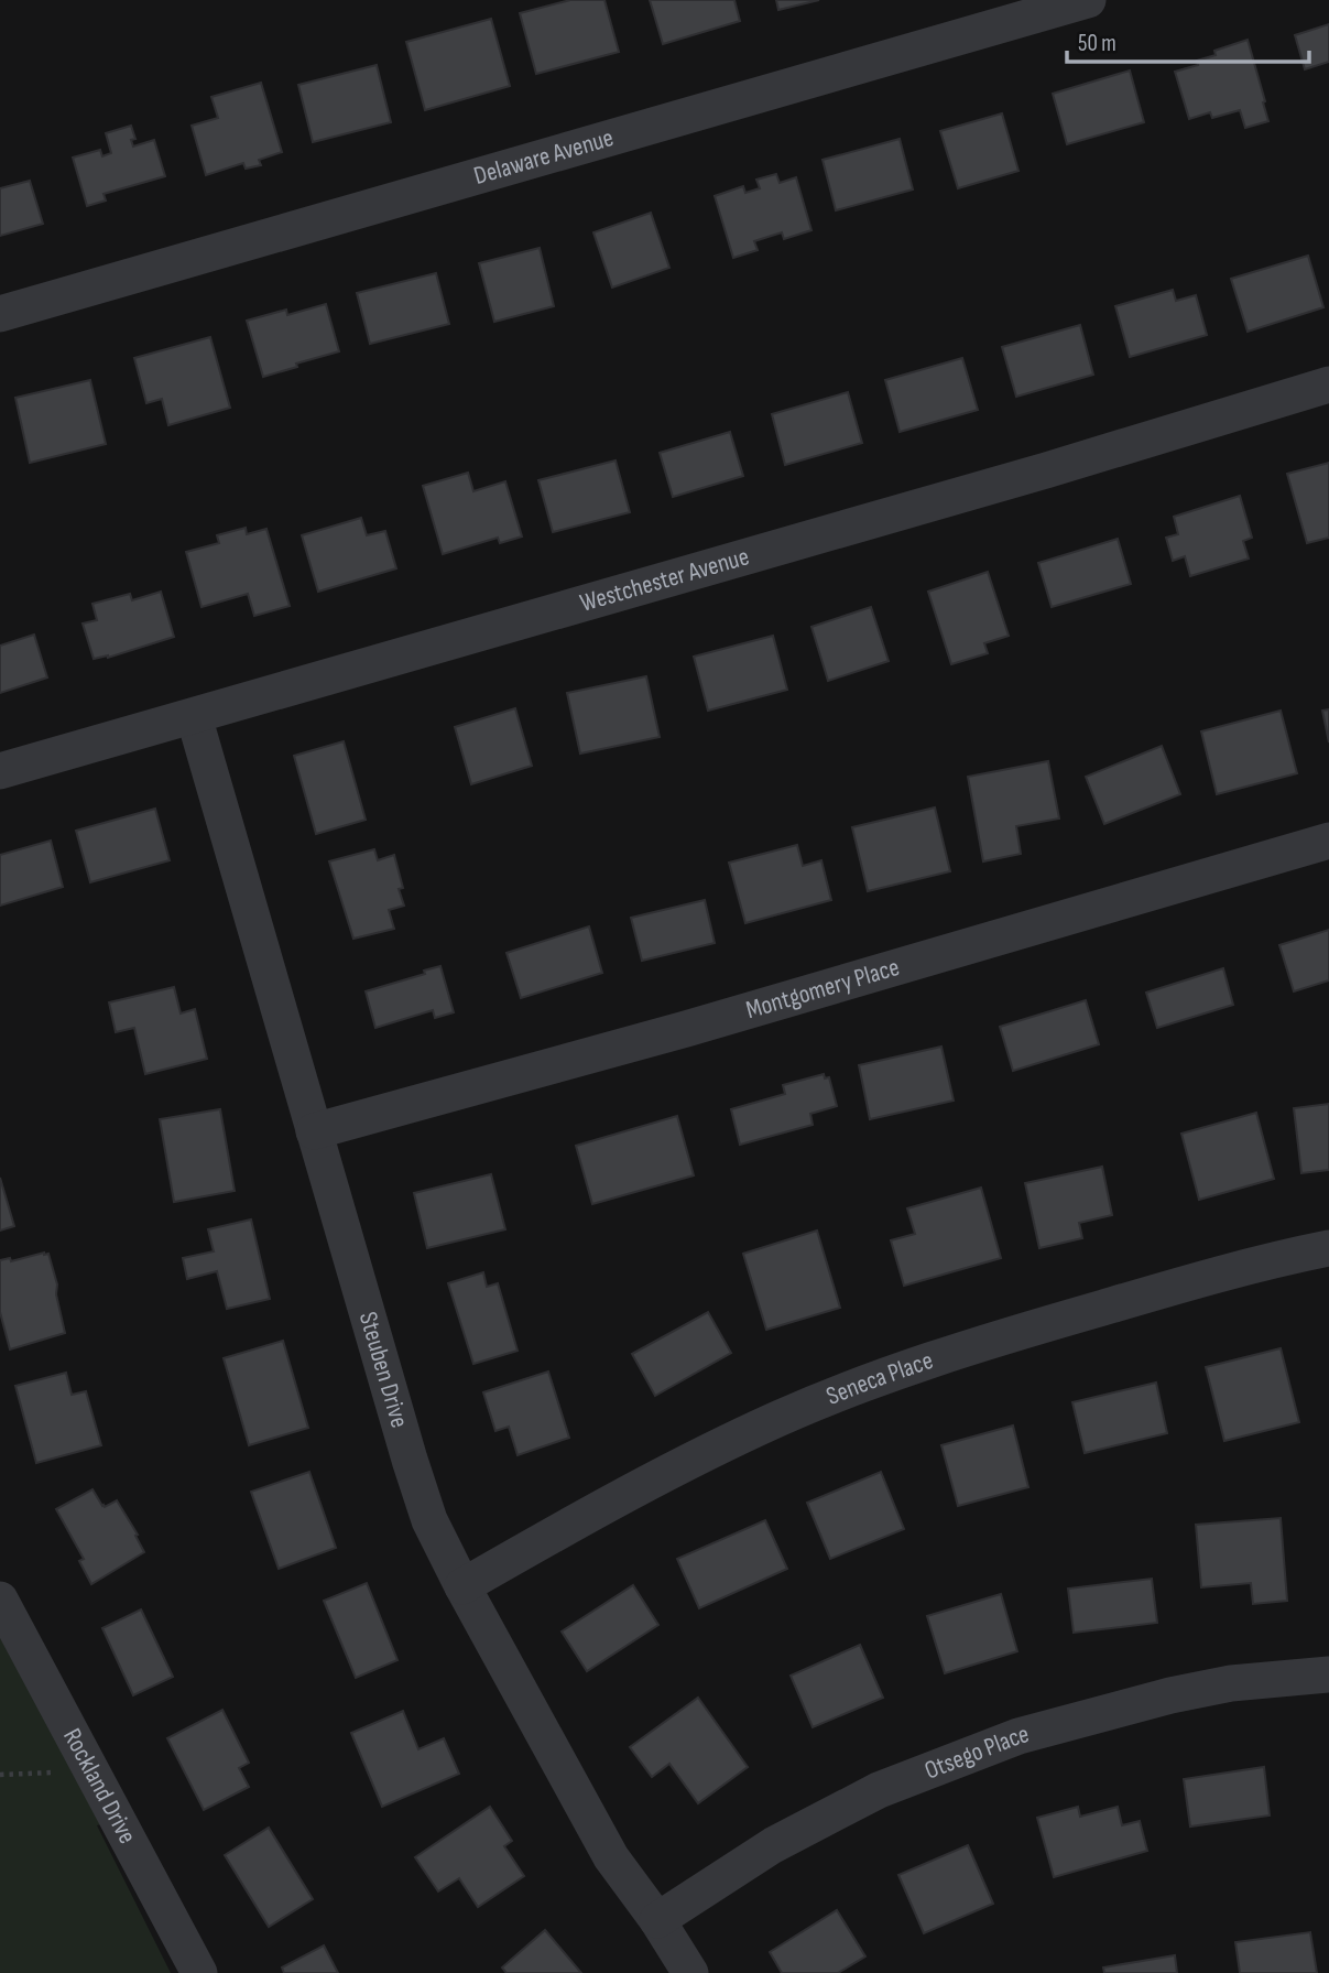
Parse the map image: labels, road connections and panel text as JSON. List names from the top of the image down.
{
  "streets": {
    "street": [
      "Delaware Avenue",
      "Westchester Avenue",
      "Montgomery Place",
      "Steuben Drive",
      "Seneca Place",
      "Otsego Place",
      "Rockland Drive"
    ]
  },
  "crossings": [
    ["Westchester Avenue", "Steuben Drive"],
    ["Montgomery Place", "Steuben Drive"],
    ["Steuben Drive", "Seneca Place"],
    ["Steuben Drive", "Otsego Place"]
  ],
  "scale_bar": "50 m"
}
